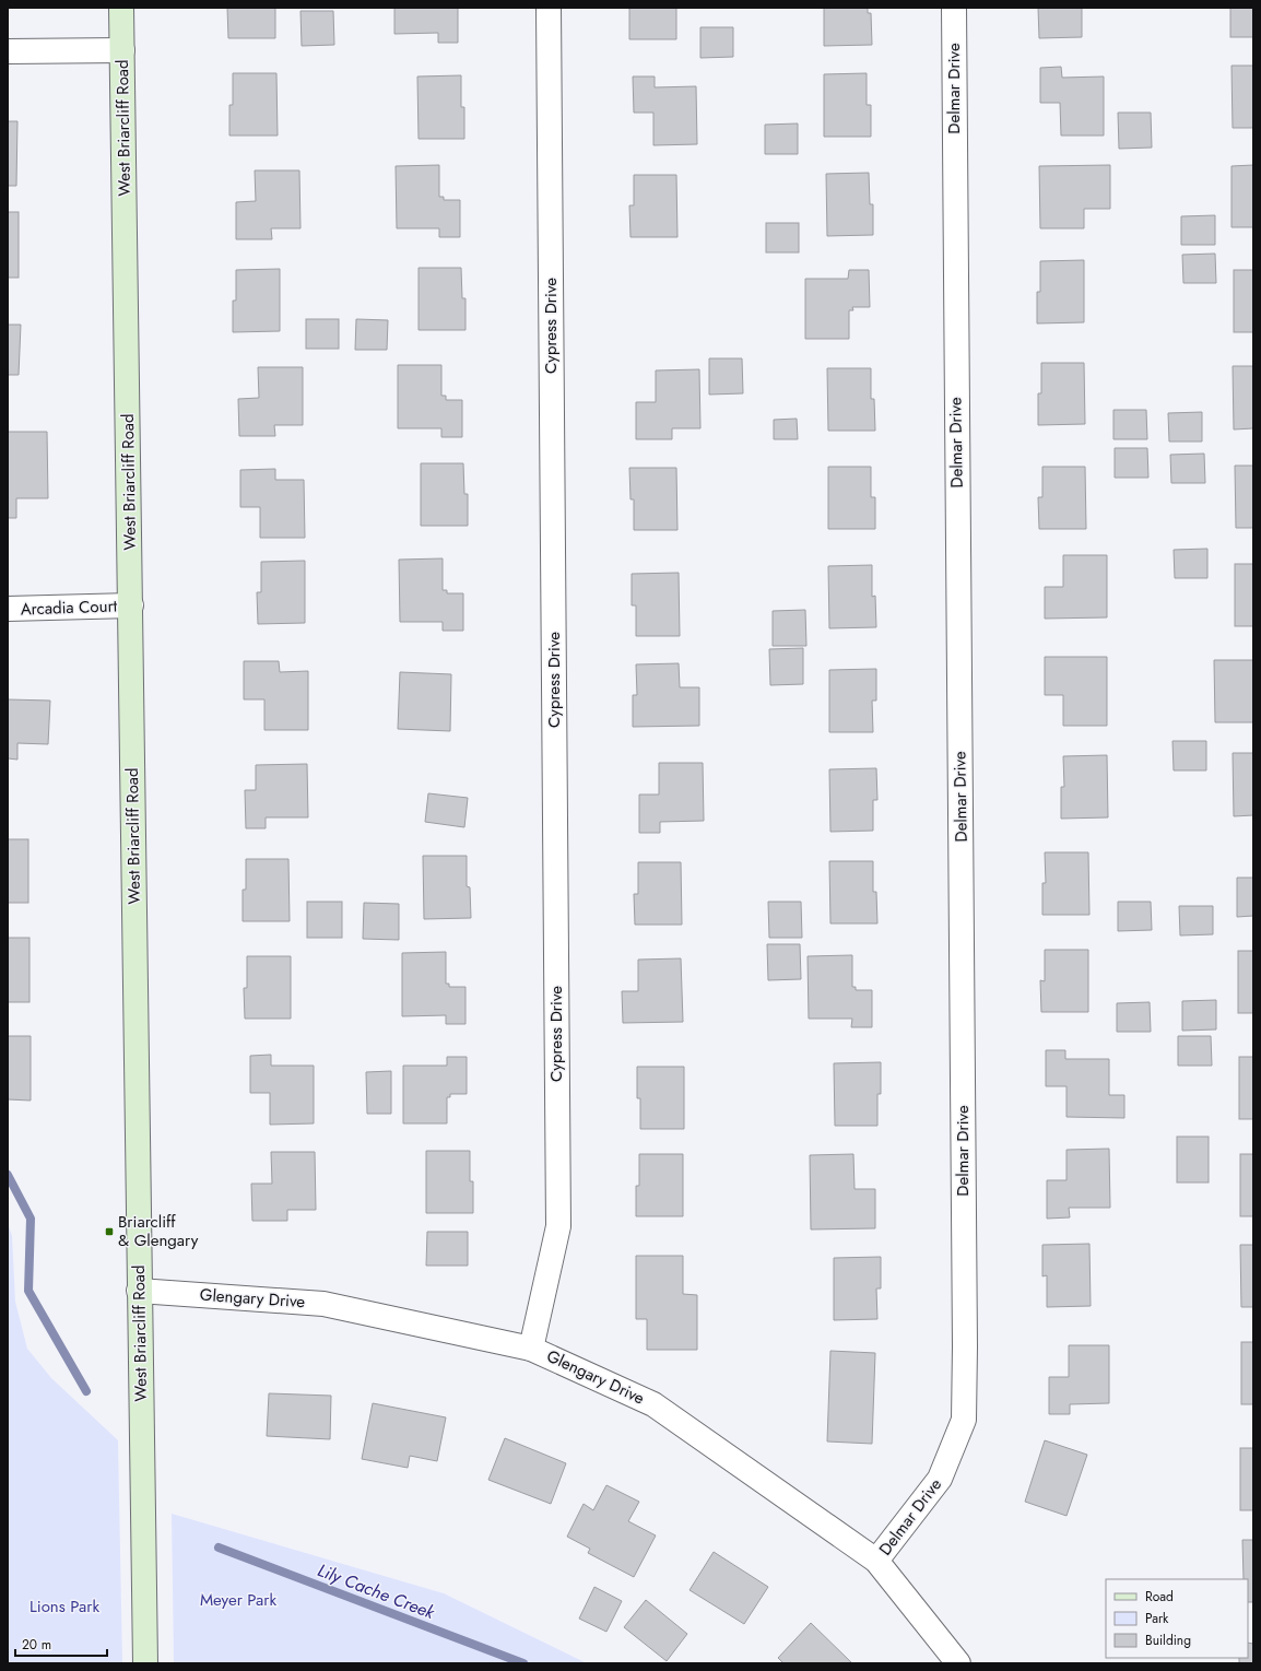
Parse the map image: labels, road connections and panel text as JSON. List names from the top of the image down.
{
  "streets": {
    "street": [
      "Delmar Drive",
      "West Briarcliff Road",
      "Cypress Drive",
      "Arcadia Court",
      "Glengary Drive"
    ]
  },
  "crossings": [
    ["Delmar Drive", "Glengary Drive"],
    ["West Briarcliff Road", "Arcadia Court"],
    ["West Briarcliff Road", "Glengary Drive"],
    ["Cypress Drive", "Glengary Drive"]
  ],
  "water": ["Lily Cache Creek"],
  "parks": ["Meyer Park", "Lions Park"],
  "places": {
    "transit": ["Briarcliff & Glengary"]
  },
  "legend": ["Road", "Park", "Building"],
  "scale_bar": "20 m"
}
